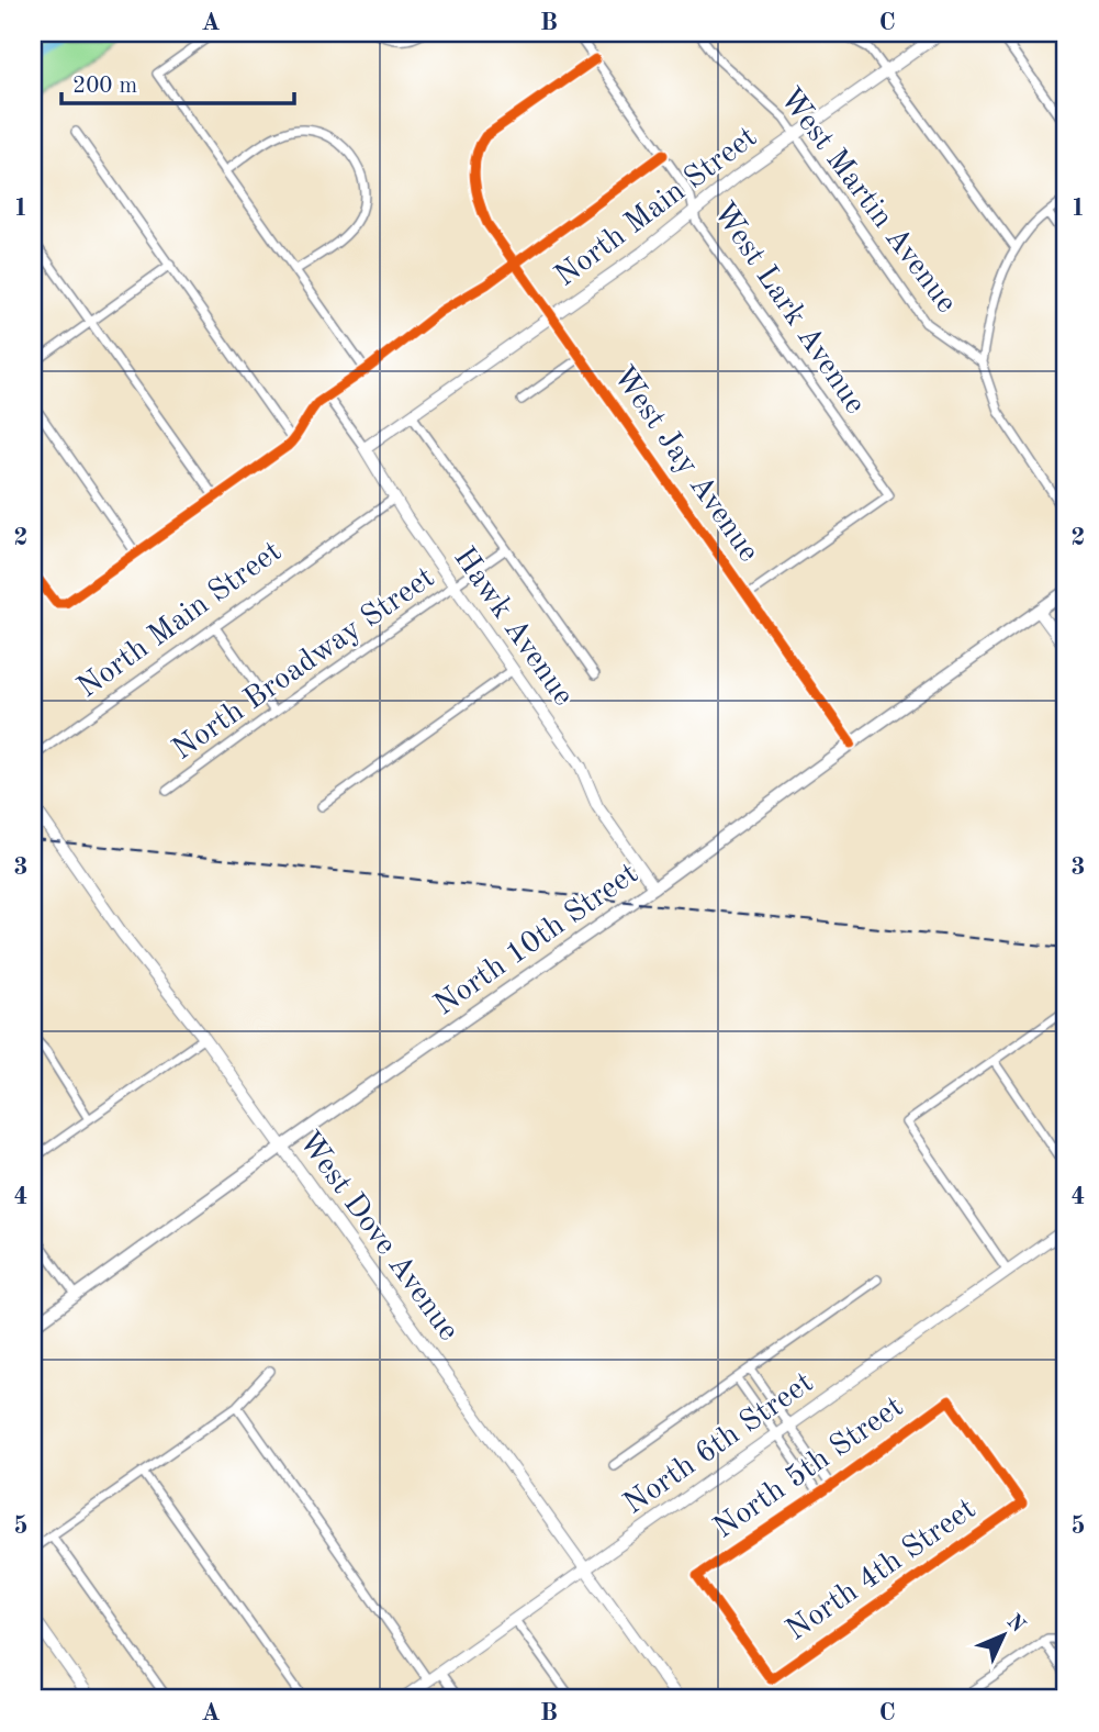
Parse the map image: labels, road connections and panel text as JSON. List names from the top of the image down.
{
  "streets": {
    "main road": ["North 10th Street"],
    "street": [
      "West Martin Avenue",
      "North Main Street",
      "West Lark Avenue",
      "West Jay Avenue",
      "Hawk Avenue",
      "North Broadway Street",
      "West Dove Avenue",
      "North 6th Street",
      "North 5th Street",
      "North 4th Street"
    ]
  },
  "crossings": [
    ["West Martin Avenue", "North Main Street"],
    ["North Main Street", "West Lark Avenue"],
    ["North Main Street", "West Jay Avenue"],
    ["North Main Street", "Hawk Avenue"],
    ["West Lark Avenue", "West Jay Avenue"],
    ["West Jay Avenue", "North 10th Street"],
    ["Hawk Avenue", "North Broadway Street"],
    ["Hawk Avenue", "North 10th Street"],
    ["North 10th Street", "West Dove Avenue"],
    ["West Dove Avenue", "North 6th Street"],
    ["North 5th Street", "North 4th Street"]
  ],
  "scale_bar": "200 m",
  "north": "top right",
  "grid": {
    "columns": ["A", "B", "C"],
    "rows": [
      "1",
      "2",
      "3",
      "4",
      "5"
    ]
  }
}
